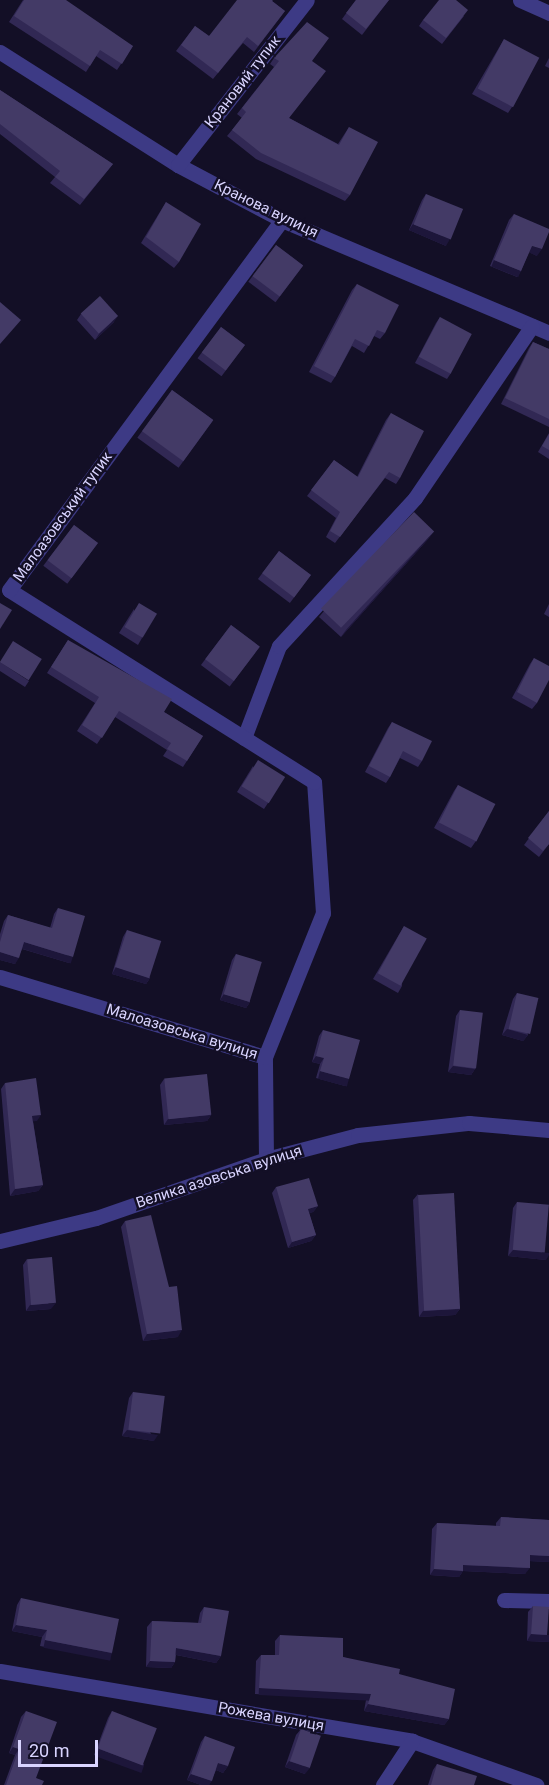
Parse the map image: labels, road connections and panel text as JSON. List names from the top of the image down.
{
  "streets": {
    "street": [
      "Крановий тупик",
      "Кранова вулиця",
      "Малоазовський тупик",
      "Малоазовська вулиця",
      "Велика азовська вулиця",
      "Рожева вулиця"
    ]
  },
  "crossings": [
    ["Крановий тупик", "Кранова вулиця"],
    ["Кранова вулиця", "Малоазовський тупик"],
    ["Малоазовський тупик", "Малоазовська вулиця"],
    ["Малоазовська вулиця", "Велика азовська вулиця"]
  ],
  "scale_bar": "20 m"
}
